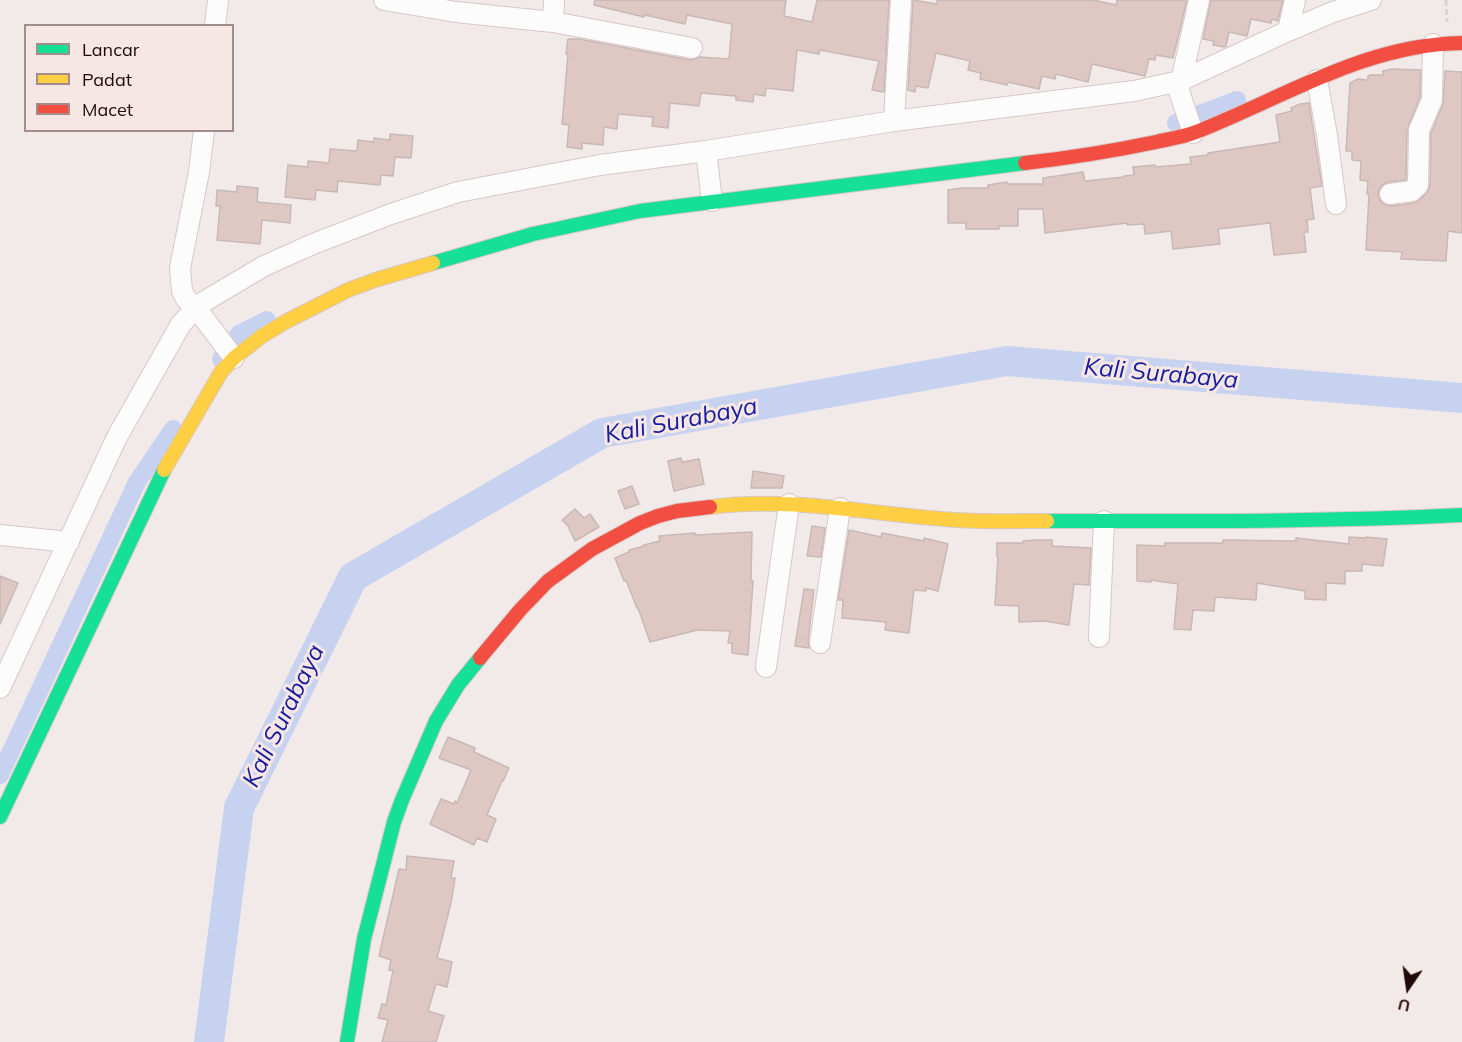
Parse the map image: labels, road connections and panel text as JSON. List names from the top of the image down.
{
  "water": ["Kali Surabaya"],
  "legend": ["Lancar", "Padat", "Macet"],
  "north": "bottom"
}
